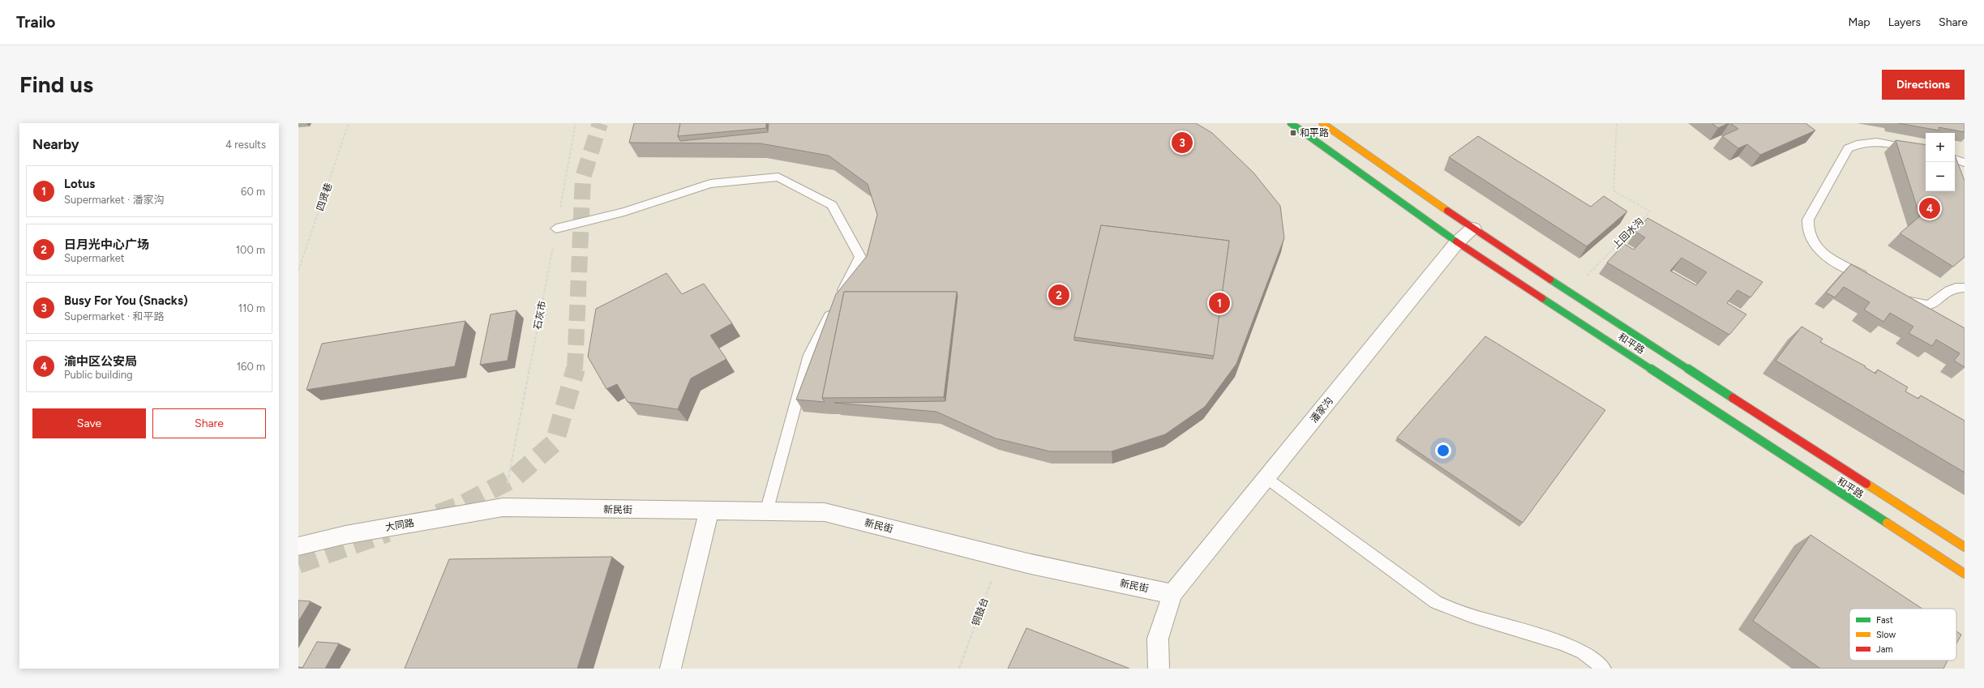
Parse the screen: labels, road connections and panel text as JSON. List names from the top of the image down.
{
  "streets": {
    "main road": ["和平路"],
    "street": ["潘家沟", "新民街", "大同路"],
    "path": [
      "四贤巷",
      "上回水沟",
      "石灰市",
      "铜鼓台"
    ]
  },
  "crossings": [
    ["上回水沟", "和平路"],
    ["石灰市", "新民街"],
    ["石灰市", "大同路"],
    ["和平路", "潘家沟"],
    ["潘家沟", "新民街"],
    ["新民街", "大同路"],
    ["新民街", "铜鼓台"]
  ],
  "places": {
    "transit": ["和平路"]
  },
  "legend": ["Fast", "Slow", "Jam"],
  "page": {
    "header": "Trailo",
    "nav": ["Map", "Layers", "Share"],
    "buttons": [
      "Directions",
      ["Save", "Share"]
    ],
    "title": "Find us",
    "heading": ["Nearby", "4 results"],
    "pins": [
      "3",
      "4",
      "2",
      "1"
    ],
    "map_buttons": ["+", "−"],
    "list": [
      {
        "mark": "1",
        "name": "Lotus",
        "note": "Supermarket · 潘家沟",
        "value": "60 m"
      },
      {
        "mark": "2",
        "name": "日月光中心广场",
        "note": "Supermarket",
        "value": "100 m"
      },
      {
        "mark": "3",
        "name": "Busy For You (Snacks)",
        "note": "Supermarket · 和平路",
        "value": "110 m"
      },
      {
        "mark": "4",
        "name": "渝中区公安局",
        "note": "Public building",
        "value": "160 m"
      }
    ]
  }
}
